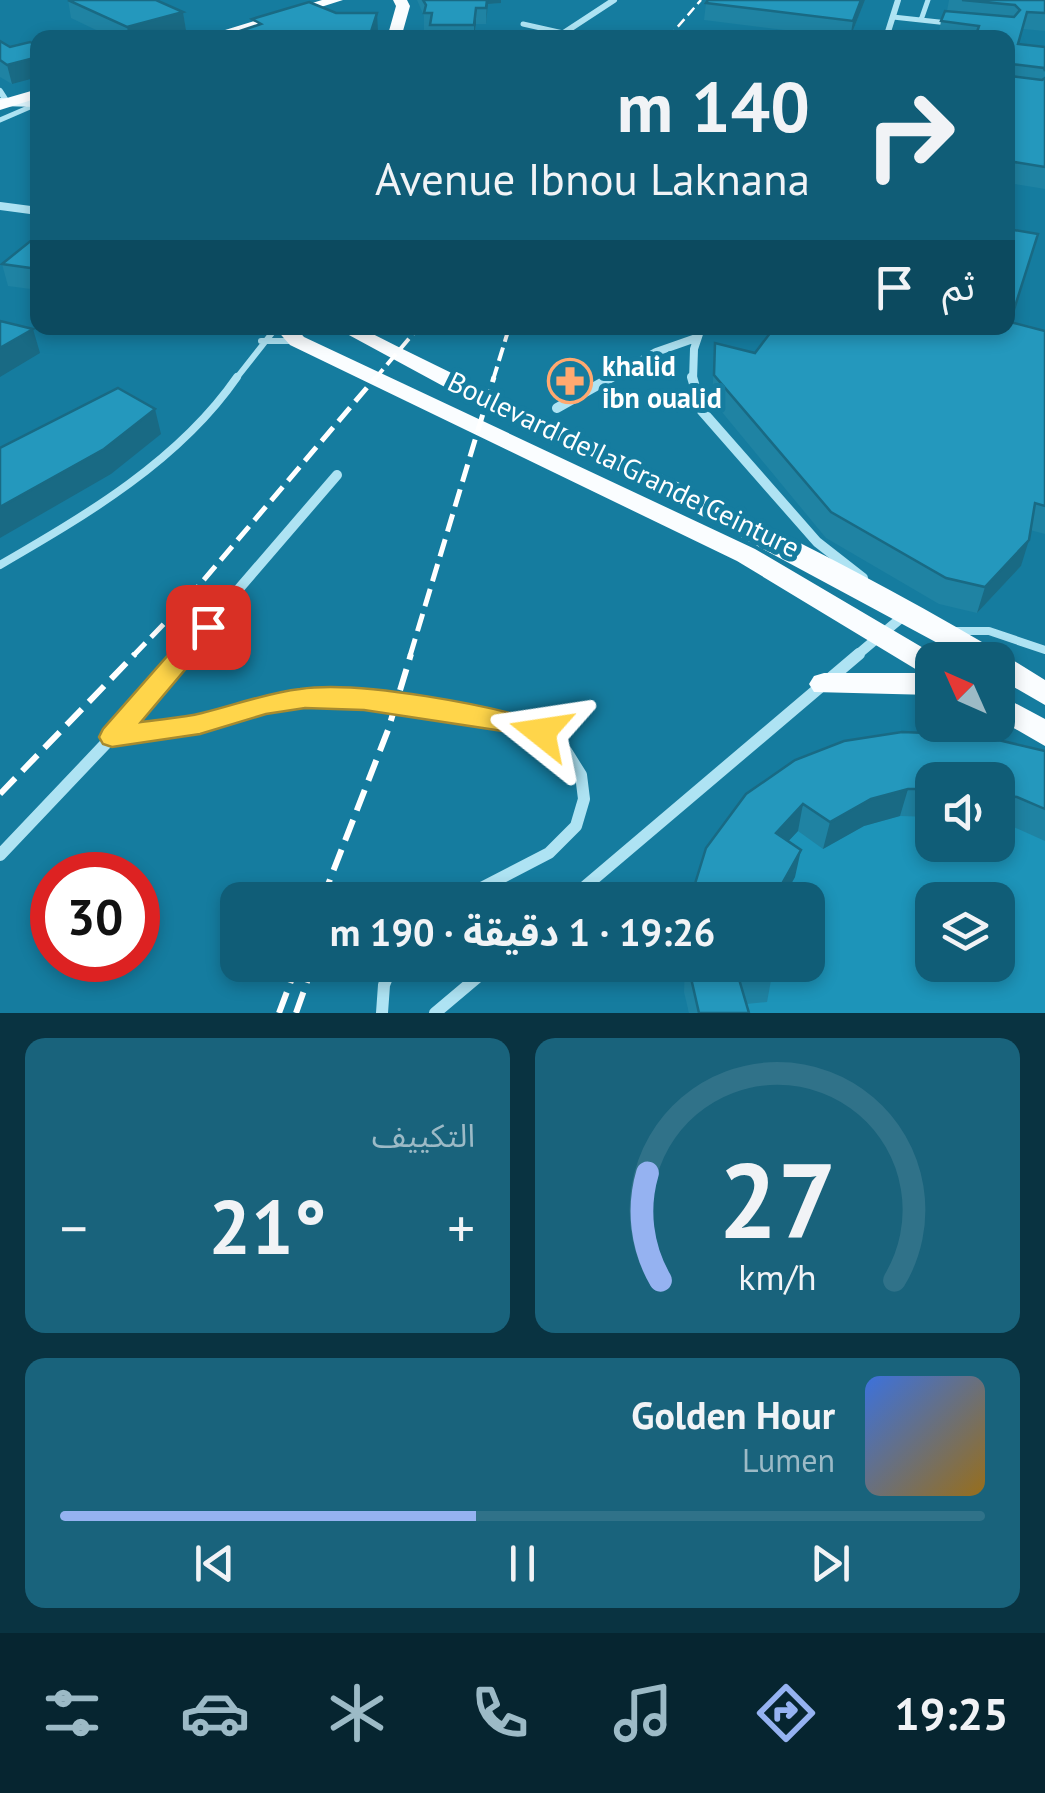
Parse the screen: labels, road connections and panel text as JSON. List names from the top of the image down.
{
  "streets": {
    "main road": ["Boulevard de la Grande Ceinture"]
  },
  "places": {
    "pharmacy": ["khalid ibn oualid"]
  },
  "north": "top left",
  "page": {
    "turn": ["140 m", "Avenue Ibnou Laknana"],
    "then": "ثم",
    "limit": "30",
    "trip": "19:26 · 1 دقيقة · 190 m",
    "tile": "التكييف",
    "heat": ["−", "21°", "+"],
    "song": ["Golden Hour", "Lumen"],
    "tabs": "19:25",
    "gauge": ["27", "km/h"]
  }
}
